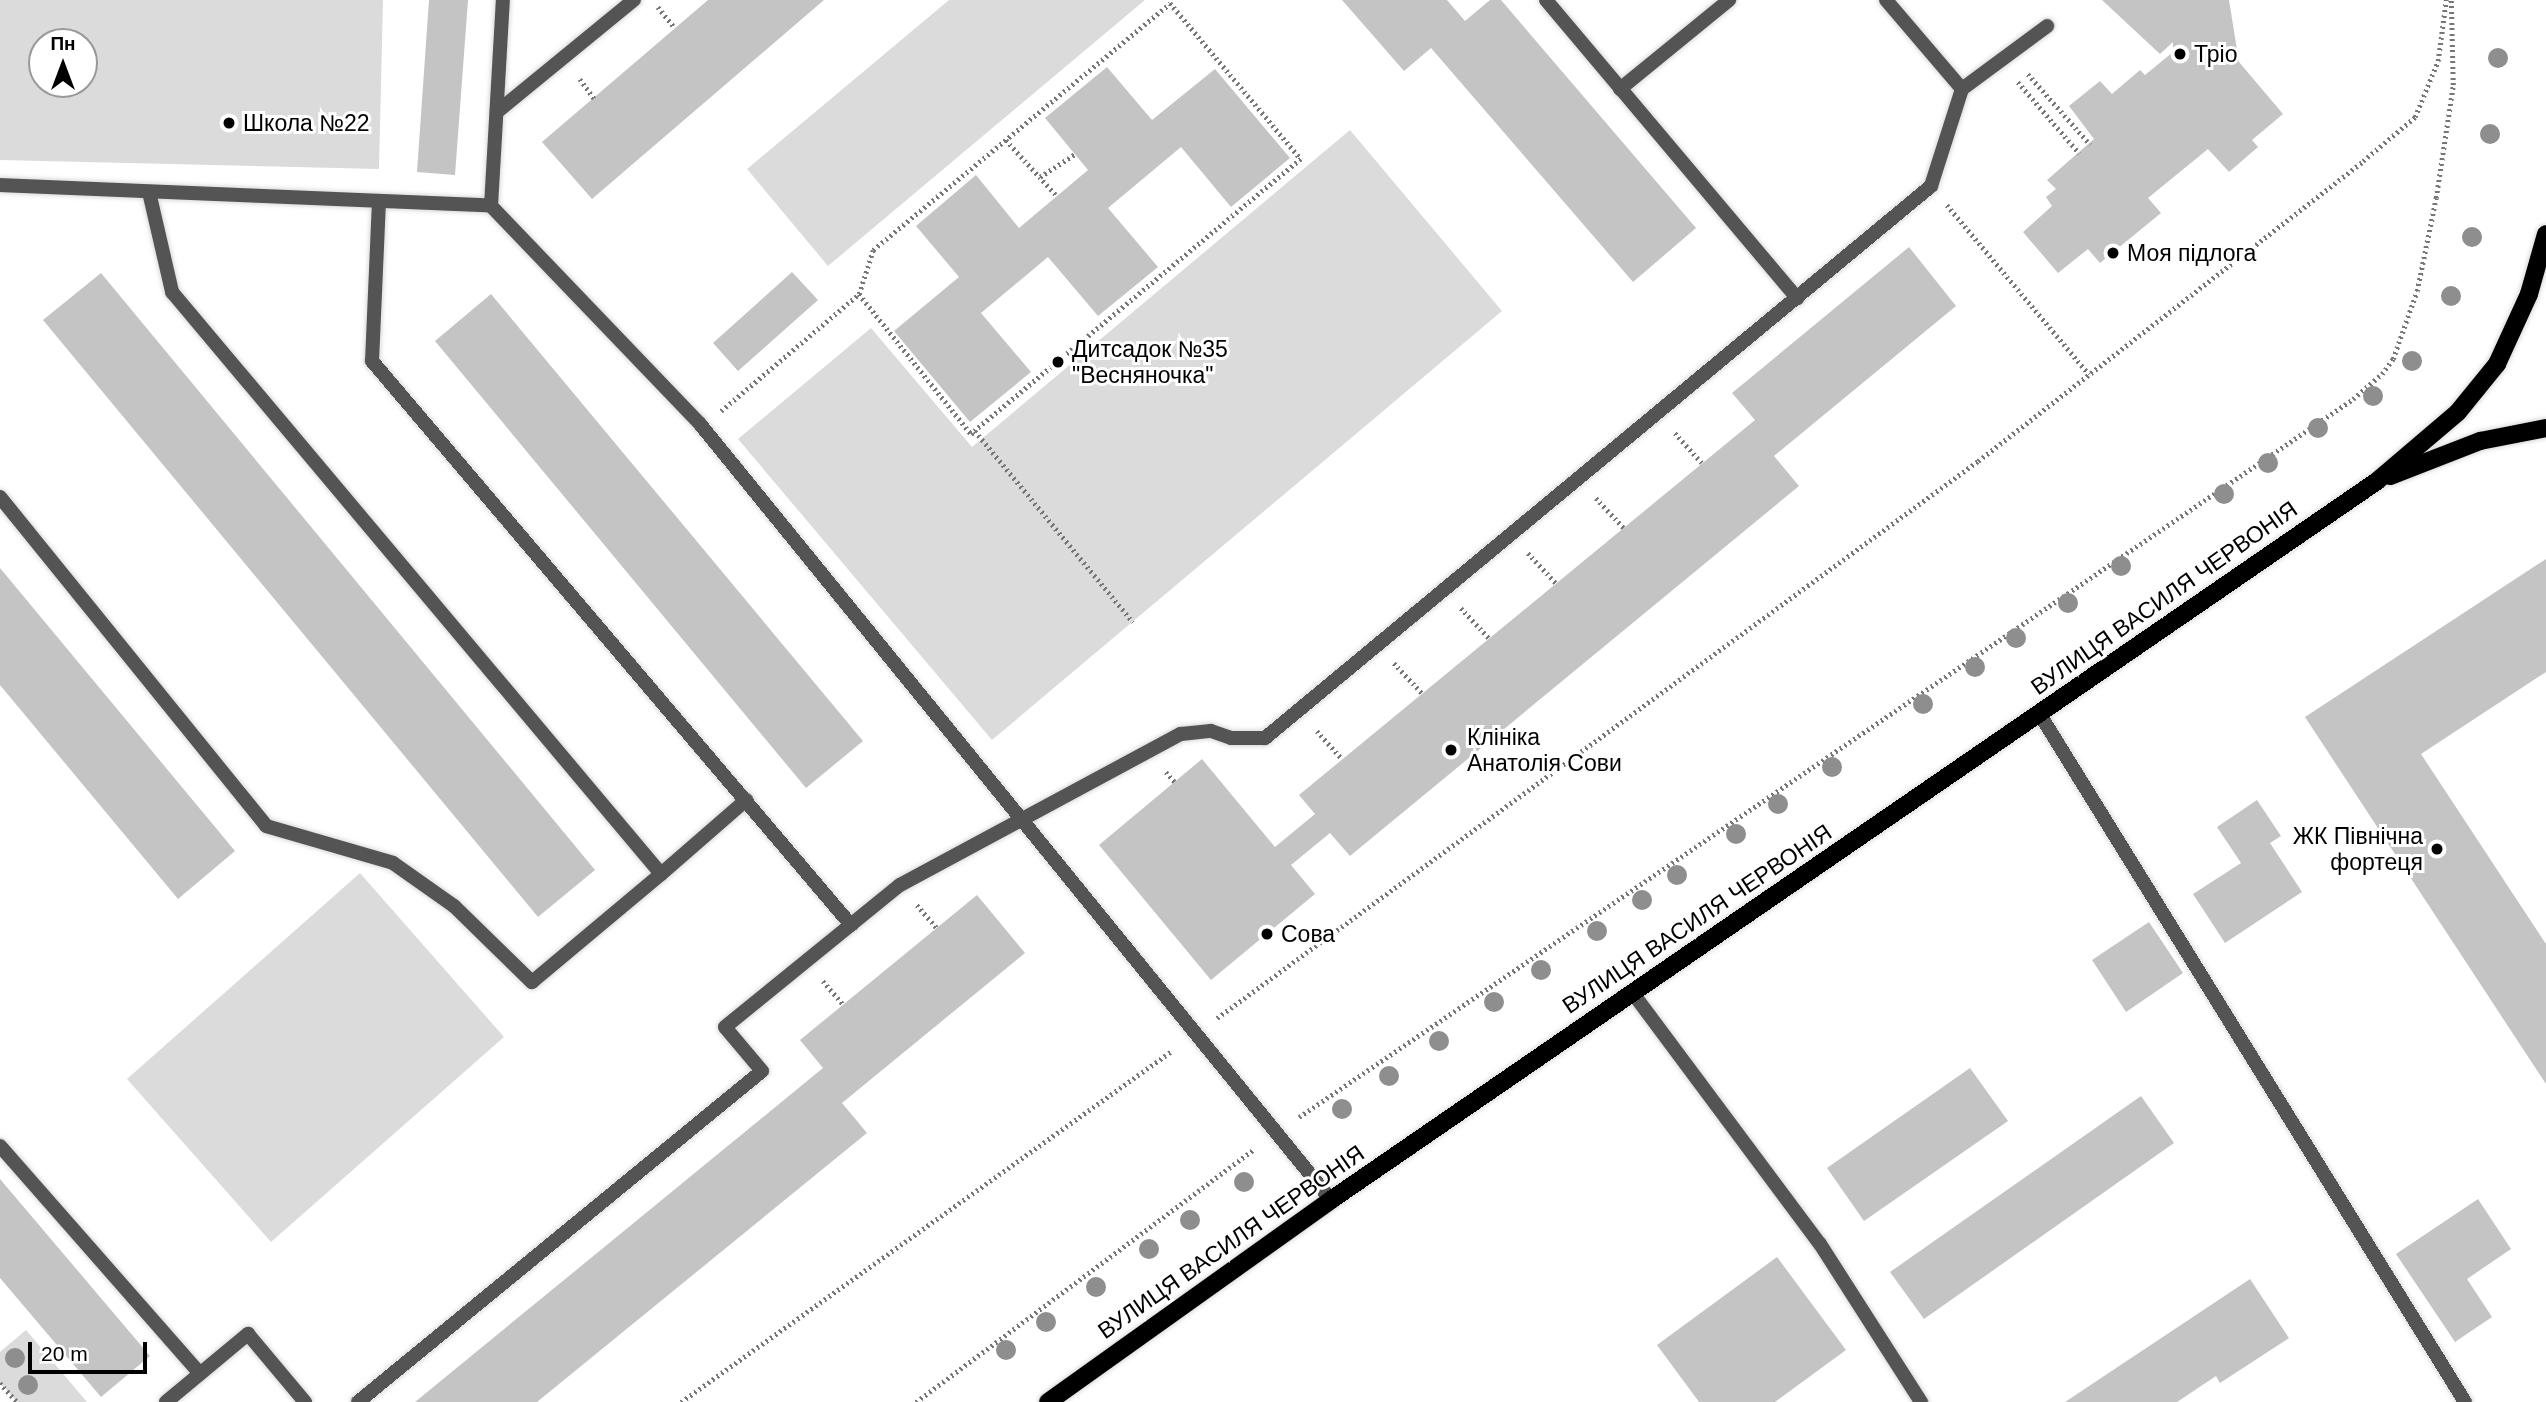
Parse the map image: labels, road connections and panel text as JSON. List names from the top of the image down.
{
  "streets": {
    "main road": ["ВУЛИЦЯ ВАСИЛЯ ЧЕРВОНІЯ"]
  },
  "places": [
    "Тріо",
    "Школа №22",
    "Моя підлога",
    "Дитсадок №35 \"Весняночка\"",
    "Клініка Анатолія Сови",
    "ЖК Північна фортеця",
    "Сова"
  ],
  "scale_bar": "20 m",
  "north": "top"
}
